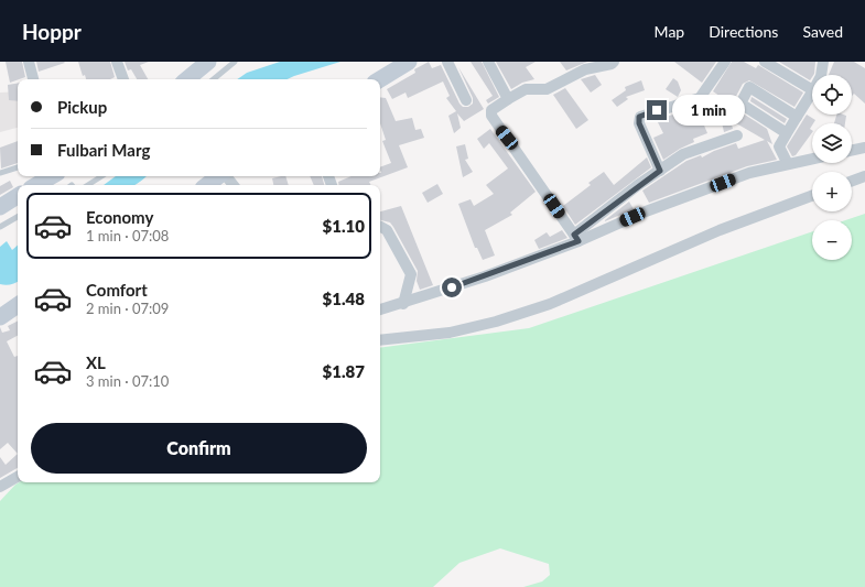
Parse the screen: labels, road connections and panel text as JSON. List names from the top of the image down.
{
  "page": {
    "header": "Hoppr",
    "nav": ["Map", "Directions", "Saved"],
    "map_buttons": ["+", "−"],
    "banner": ["Pickup", "Fulbari Marg"],
    "bubble": "1 min",
    "list": [
      {
        "name": "Economy",
        "note": "1 min · 07:08",
        "value": "$1.10"
      },
      {
        "name": "Comfort",
        "note": "2 min · 07:09",
        "value": "$1.48"
      },
      {
        "name": "XL",
        "note": "3 min · 07:10",
        "value": "$1.87"
      }
    ],
    "buttons": "Confirm"
  }
}
